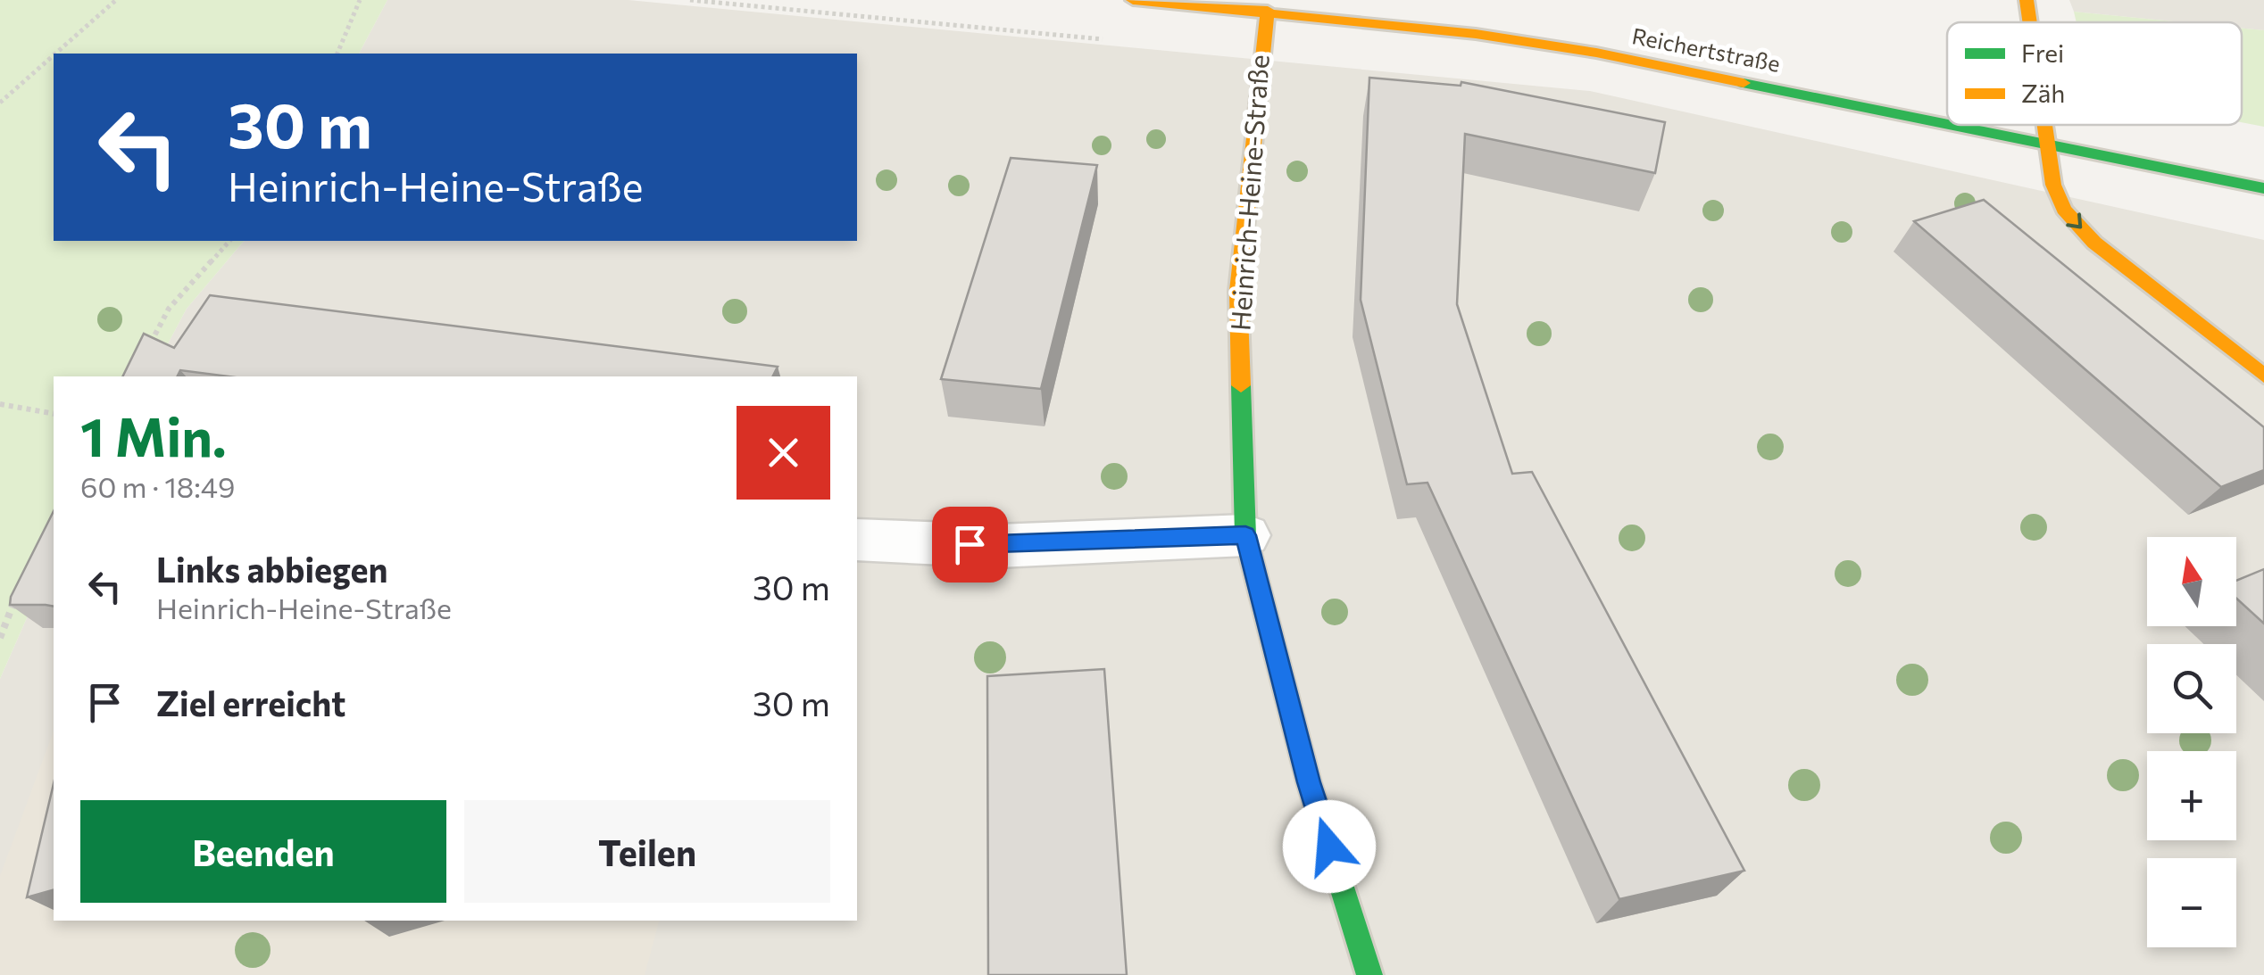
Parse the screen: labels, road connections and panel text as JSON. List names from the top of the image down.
{
  "streets": {
    "street": ["Reichertstraße", "Heinrich-Heine-Straße"]
  },
  "crossings": [
    ["Reichertstraße", "Heinrich-Heine-Straße"]
  ],
  "legend": ["Frei", "Zäh"],
  "north": "top",
  "page": {
    "turn": ["30 m", "Heinrich-Heine-Straße"],
    "heading": ["1 Min.", "60 m · 18:49"],
    "list": [
      {
        "name": "Links abbiegen",
        "note": "Heinrich-Heine-Straße",
        "value": "30 m"
      },
      {
        "name": "Ziel erreicht",
        "value": "30 m"
      }
    ],
    "map_buttons": ["+", "−"],
    "buttons": ["Beenden", "Teilen"]
  }
}
